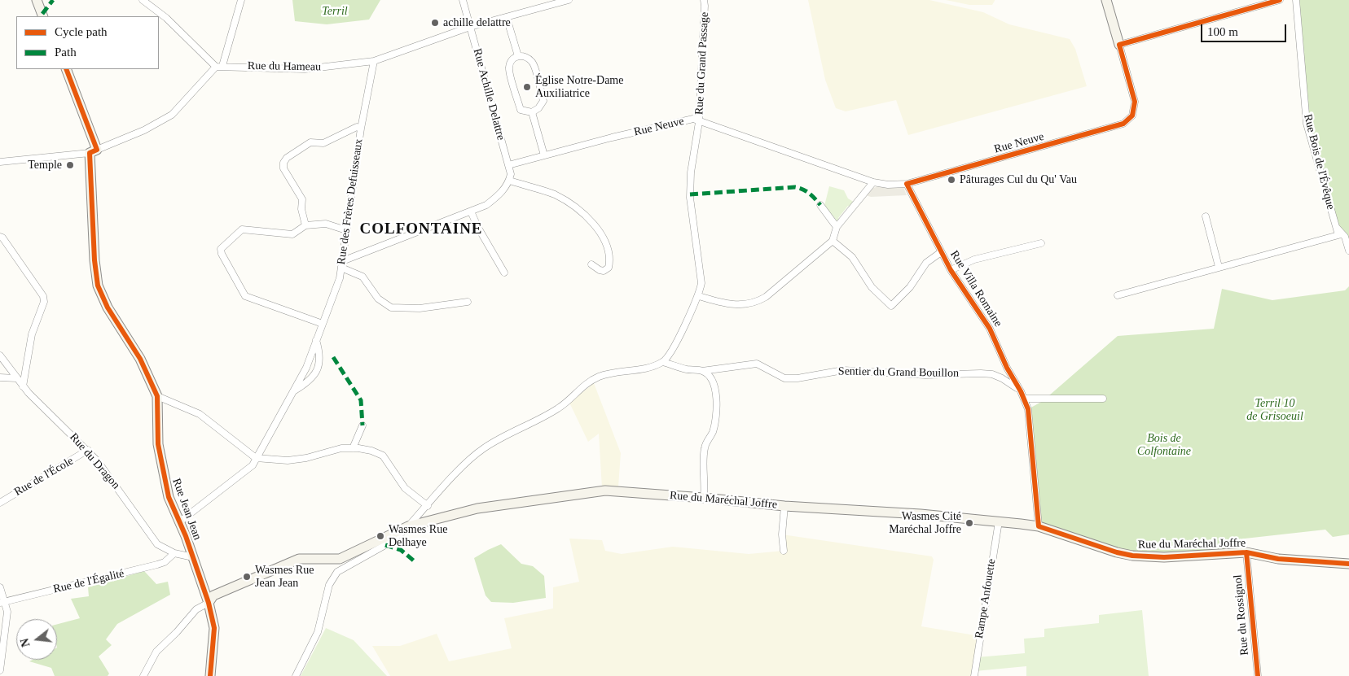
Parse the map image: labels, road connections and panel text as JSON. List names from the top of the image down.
{
  "streets": {
    "street": [
      "Rue du Grand Passage",
      "Rue du Hameau",
      "Rue Achille Delattre",
      "Rue Neuve",
      "Rue Bois de l'Évêque",
      "Rue des Frères Defuisseaux",
      "Rue Villa Romaine",
      "Sentier du Grand Bouillon",
      "Rue du Dragon",
      "Rue de l'École",
      "Rue du Maréchal Joffre",
      "Rue Jean Jean",
      "Rue de l'Égalité",
      "Rampe Anfouette",
      "Rue du Rossignol"
    ]
  },
  "crossings": [
    ["Rue du Grand Passage", "Rue Neuve"],
    ["Rue du Hameau", "Rue Achille Delattre"],
    ["Rue du Hameau", "Rue des Frères Defuisseaux"],
    ["Rue Achille Delattre", "Rue Neuve"],
    ["Rue Neuve", "Rue Villa Romaine"],
    ["Rue des Frères Defuisseaux", "Rue Jean Jean"],
    ["Rue Villa Romaine", "Sentier du Grand Bouillon"],
    ["Rue Villa Romaine", "Rue du Maréchal Joffre"],
    ["Rue du Dragon", "Rue de l'École"],
    ["Rue du Dragon", "Rue Jean Jean"],
    ["Rue du Dragon", "Rue de l'Égalité"],
    ["Rue du Maréchal Joffre", "Rue Jean Jean"],
    ["Rue du Maréchal Joffre", "Rampe Anfouette"],
    ["Rue du Maréchal Joffre", "Rue du Rossignol"]
  ],
  "districts": ["COLFONTAINE"],
  "parks": ["Terril", "Terril 10 de Grisoeuil", "Bois de Colfontaine"],
  "places": [
    "achille delattre",
    "Église Notre-Dame Auxiliatrice",
    "Temple",
    "Pâturages Cul du Qu' Vau",
    "Wasmes Cité Maréchal Joffre",
    "Wasmes Rue Delhaye",
    "Wasmes Rue Jean Jean"
  ],
  "legend": ["Cycle path", "Path"],
  "scale_bar": "100 m",
  "north": "left"
}
